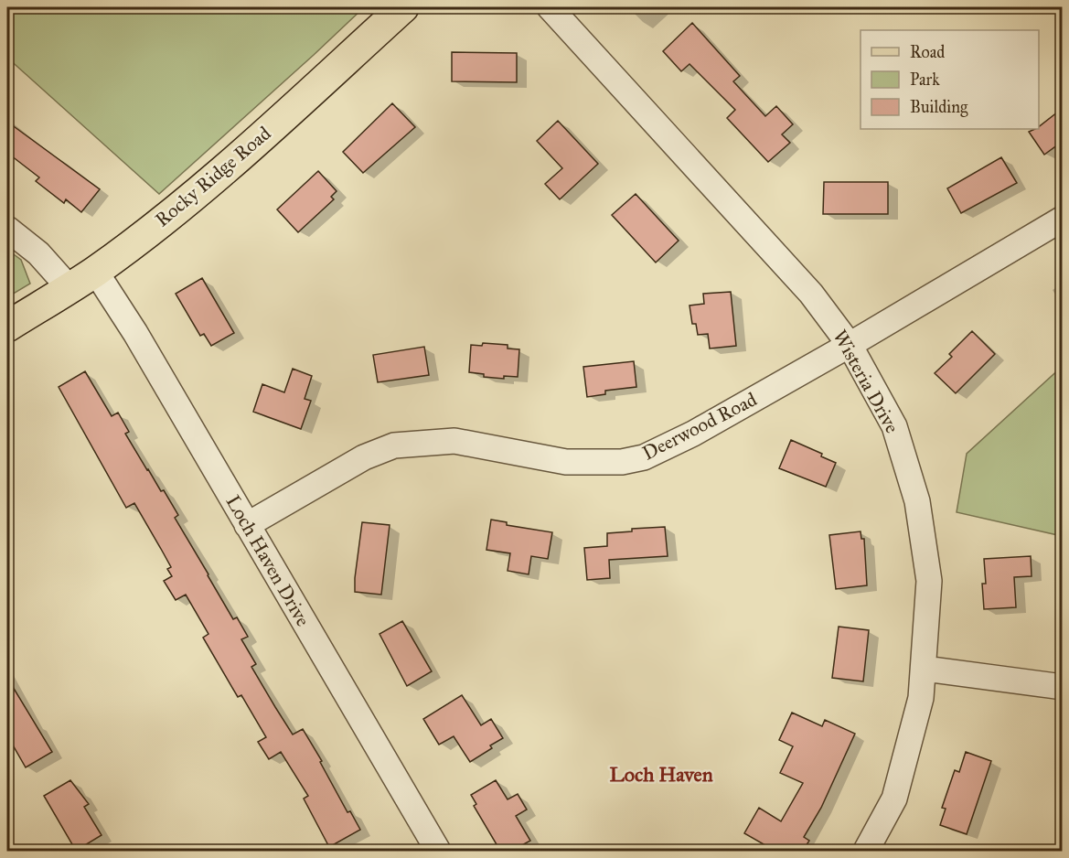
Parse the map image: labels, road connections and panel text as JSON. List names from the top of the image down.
{
  "streets": {
    "main road": ["Rocky Ridge Road"],
    "street": ["Wisteria Drive", "Deerwood Road", "Loch Haven Drive"]
  },
  "crossings": [
    ["Rocky Ridge Road", "Loch Haven Drive"],
    ["Wisteria Drive", "Deerwood Road"],
    ["Deerwood Road", "Loch Haven Drive"]
  ],
  "districts": ["Loch Haven"],
  "legend": ["Road", "Park", "Building"]
}
